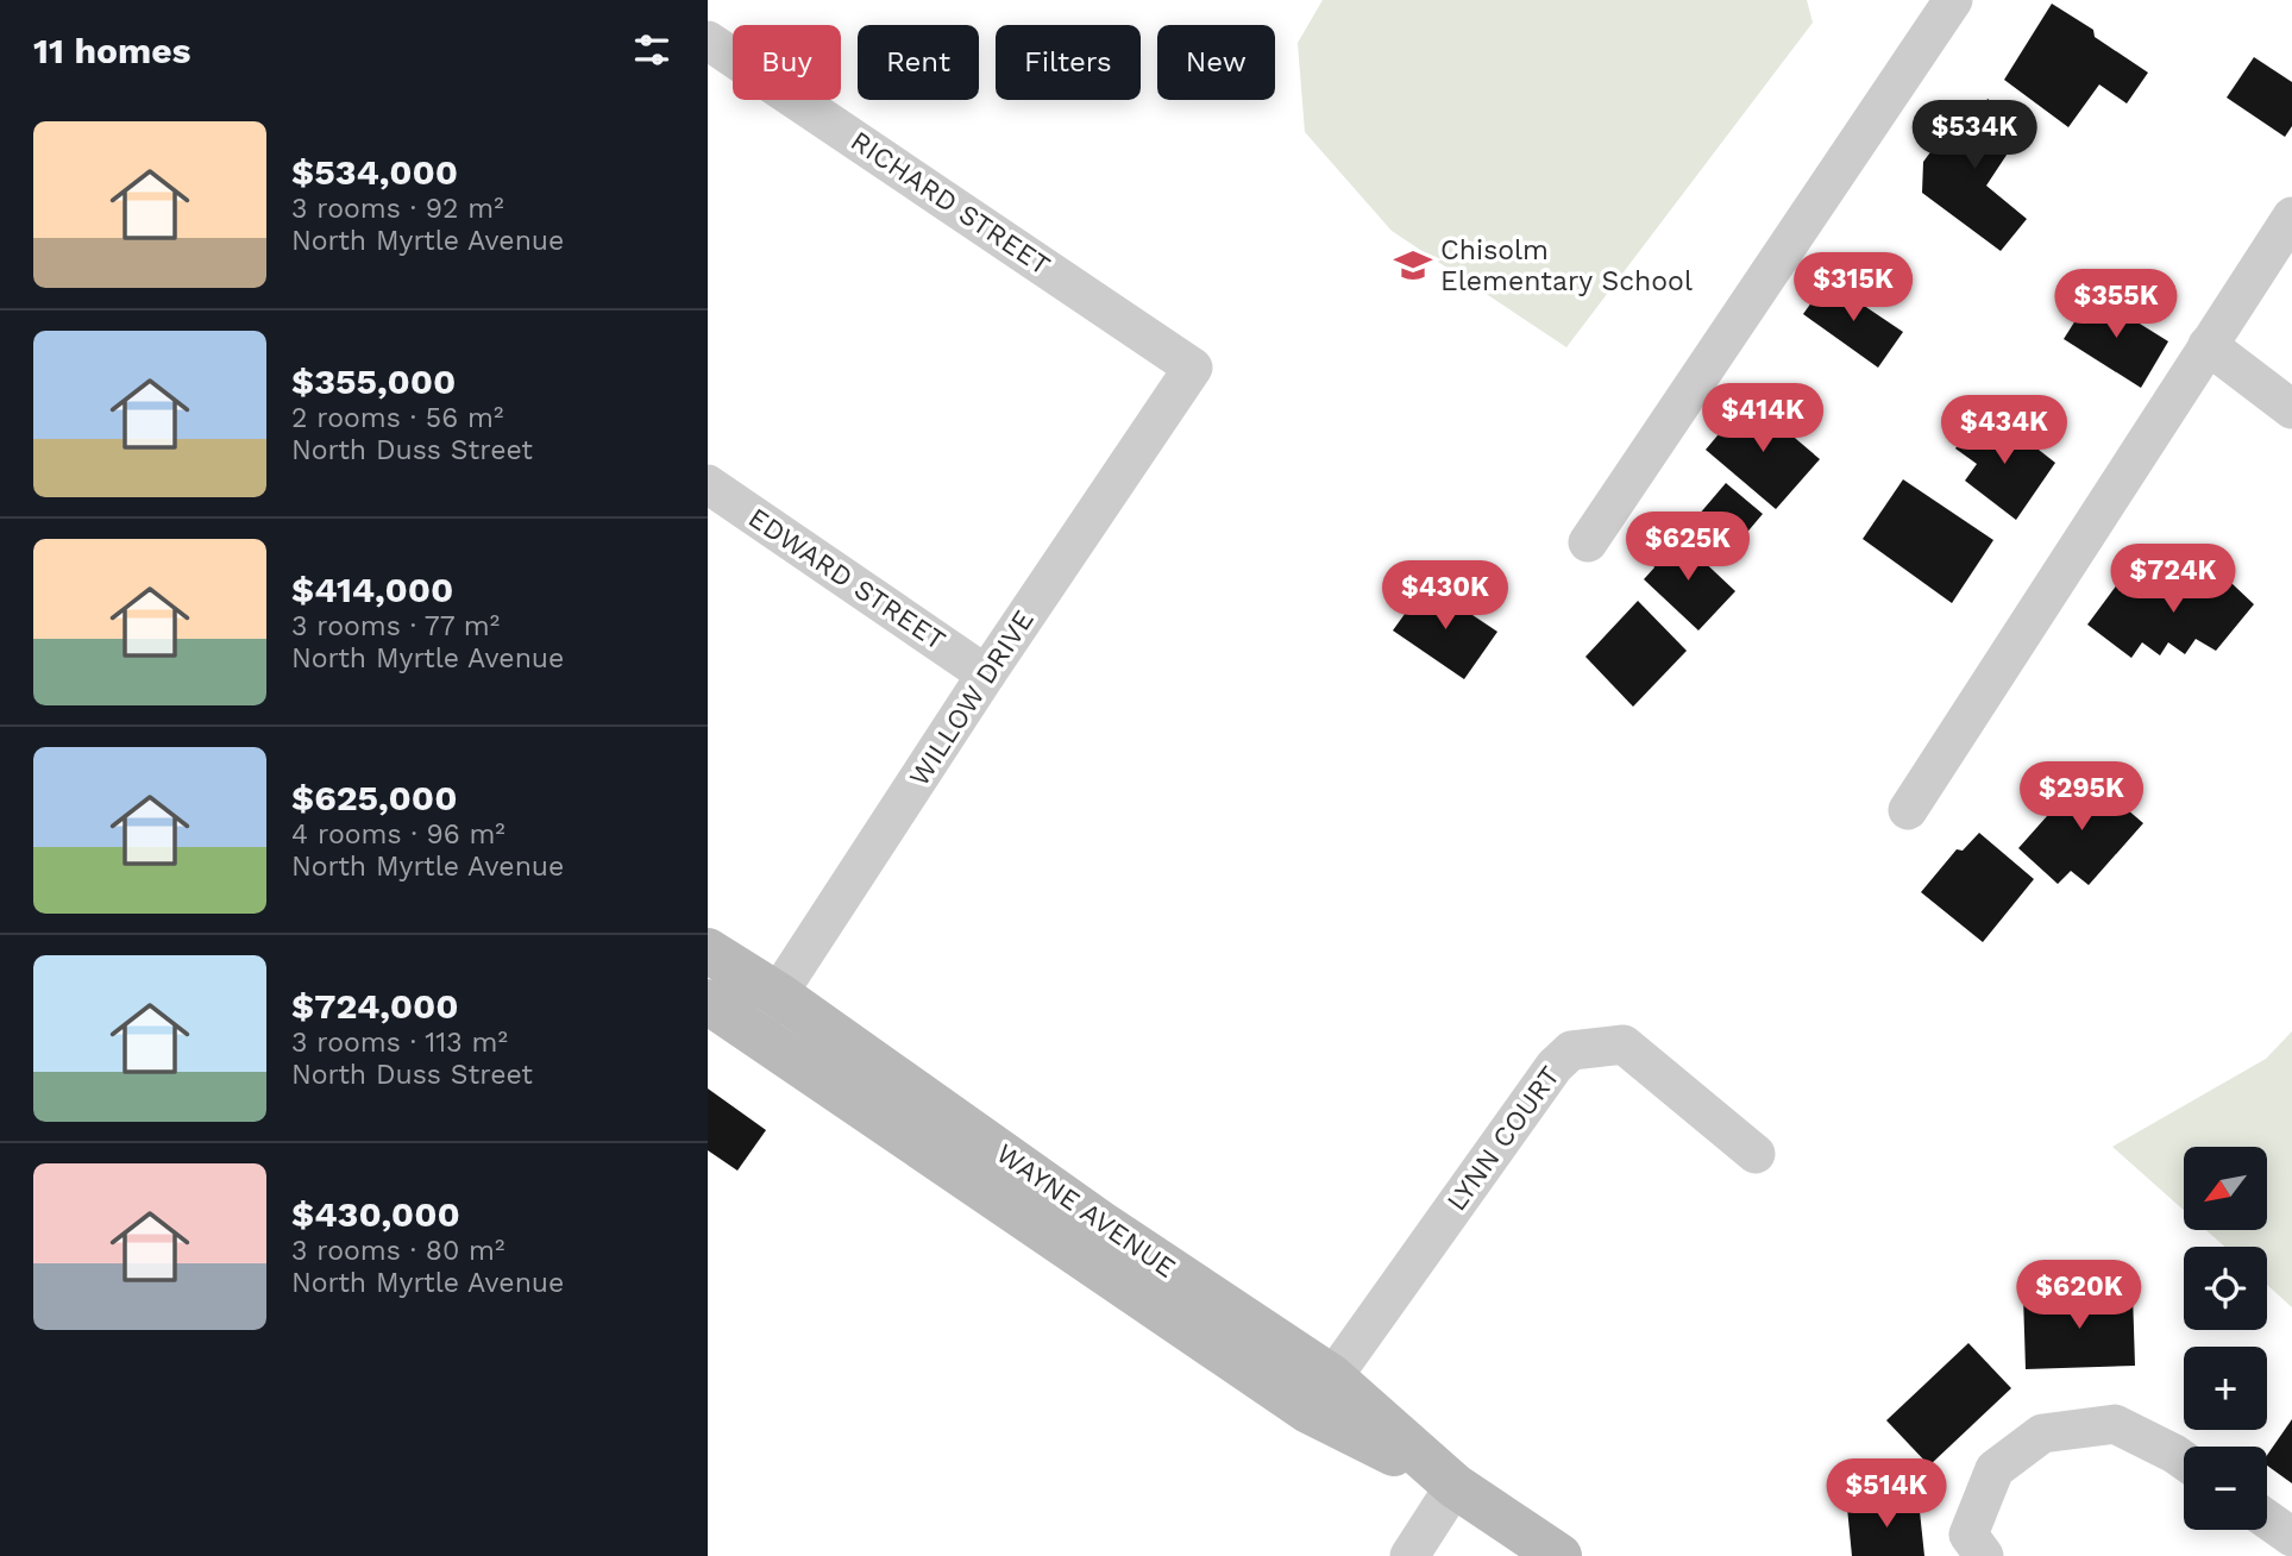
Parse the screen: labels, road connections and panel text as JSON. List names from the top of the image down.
{
  "streets": {
    "street": [
      "RICHARD STREET",
      "EDWARD STREET",
      "WILLOW DRIVE",
      "LYNN COURT",
      "WAYNE AVENUE"
    ]
  },
  "crossings": [
    ["RICHARD STREET", "WILLOW DRIVE"],
    ["EDWARD STREET", "WILLOW DRIVE"],
    ["WILLOW DRIVE", "WAYNE AVENUE"],
    ["LYNN COURT", "WAYNE AVENUE"]
  ],
  "places": {
    "school or university": ["Chisolm Elementary School"]
  },
  "north": "bottom left",
  "page": {
    "heading": "11 homes",
    "chip": [
      "Buy",
      "Rent",
      "Filters",
      "New"
    ],
    "list": [
      {
        "name": "$534,000",
        "note": "3 rooms · 92 m² · North Myrtle Avenue"
      },
      {
        "name": "$355,000",
        "note": "2 rooms · 56 m² · North Duss Street"
      },
      {
        "name": "$414,000",
        "note": "3 rooms · 77 m² · North Myrtle Avenue"
      },
      {
        "name": "$625,000",
        "note": "4 rooms · 96 m² · North Myrtle Avenue"
      },
      {
        "name": "$724,000",
        "note": "3 rooms · 113 m² · North Duss Street"
      },
      {
        "name": "$430,000",
        "note": "3 rooms · 80 m² · North Myrtle Avenue"
      }
    ],
    "price": [
      "$534K",
      "$315K",
      "$355K",
      "$414K",
      "$434K",
      "$625K",
      "$724K",
      "$430K",
      "$295K",
      "$620K",
      "$514K"
    ],
    "map_buttons": ["+", "−"]
  }
}
